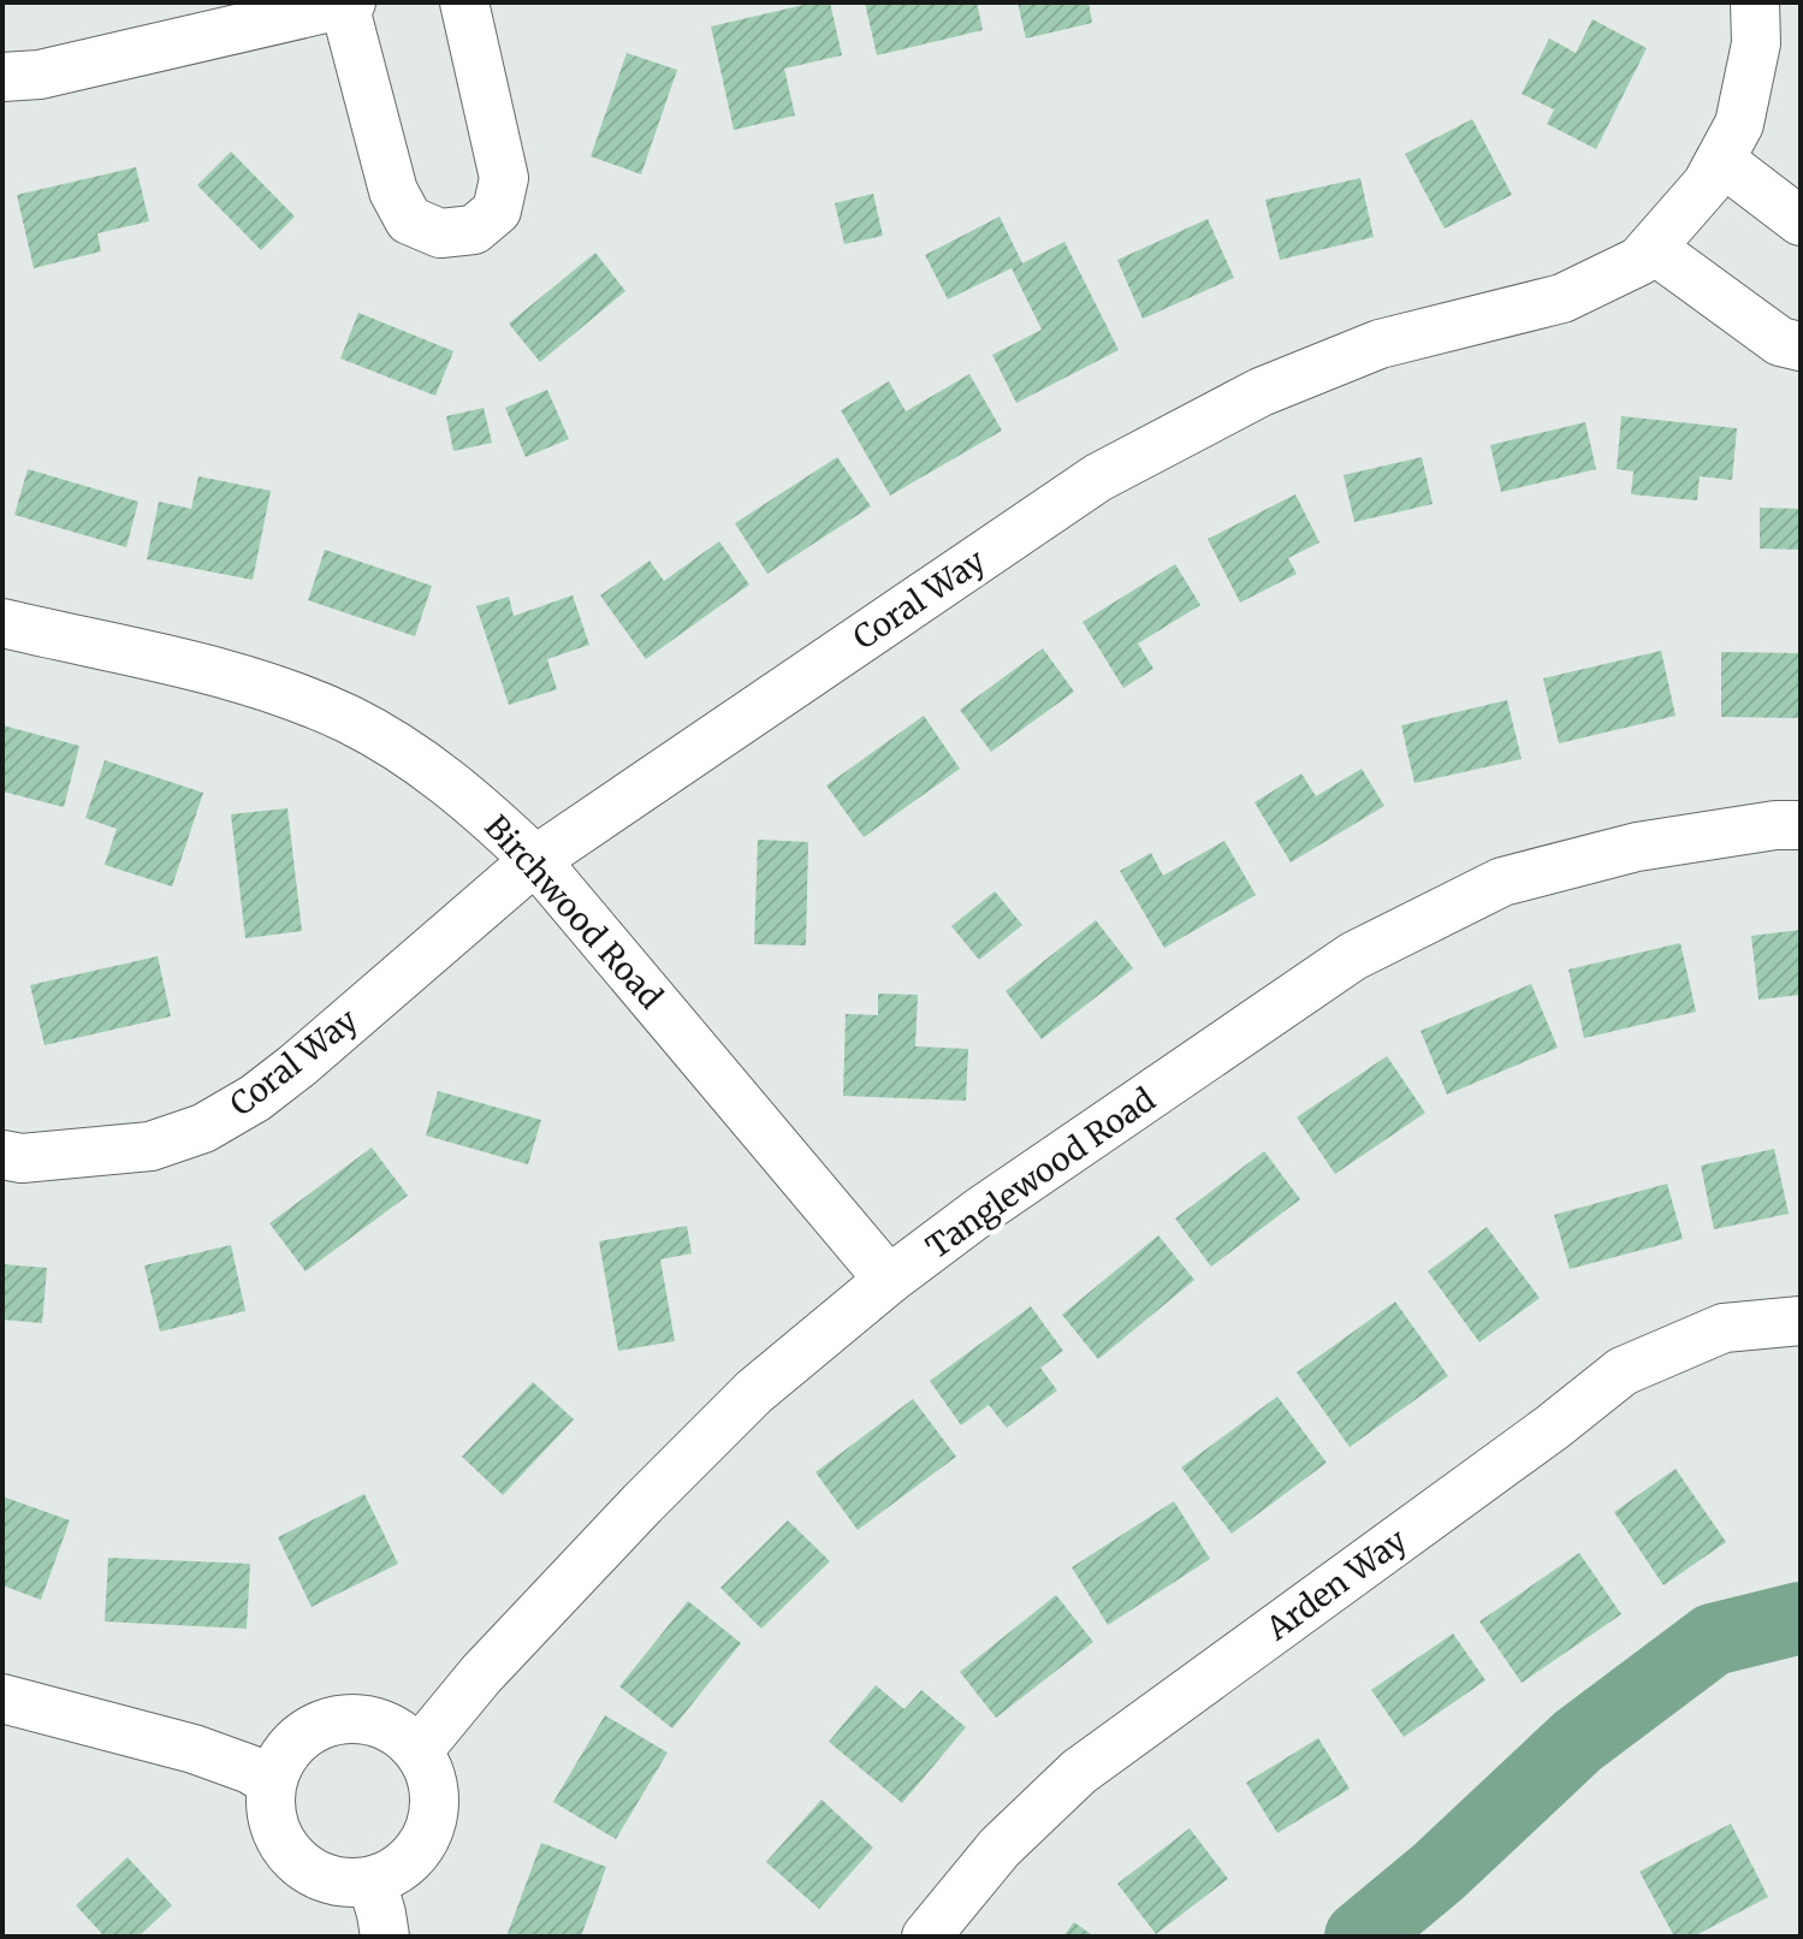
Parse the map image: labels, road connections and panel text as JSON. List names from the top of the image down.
{
  "streets": {
    "street": [
      "Coral Way",
      "Birchwood Road",
      "Tanglewood Road",
      "Arden Way"
    ]
  },
  "crossings": [
    ["Coral Way", "Birchwood Road"],
    ["Birchwood Road", "Tanglewood Road"]
  ]
}
